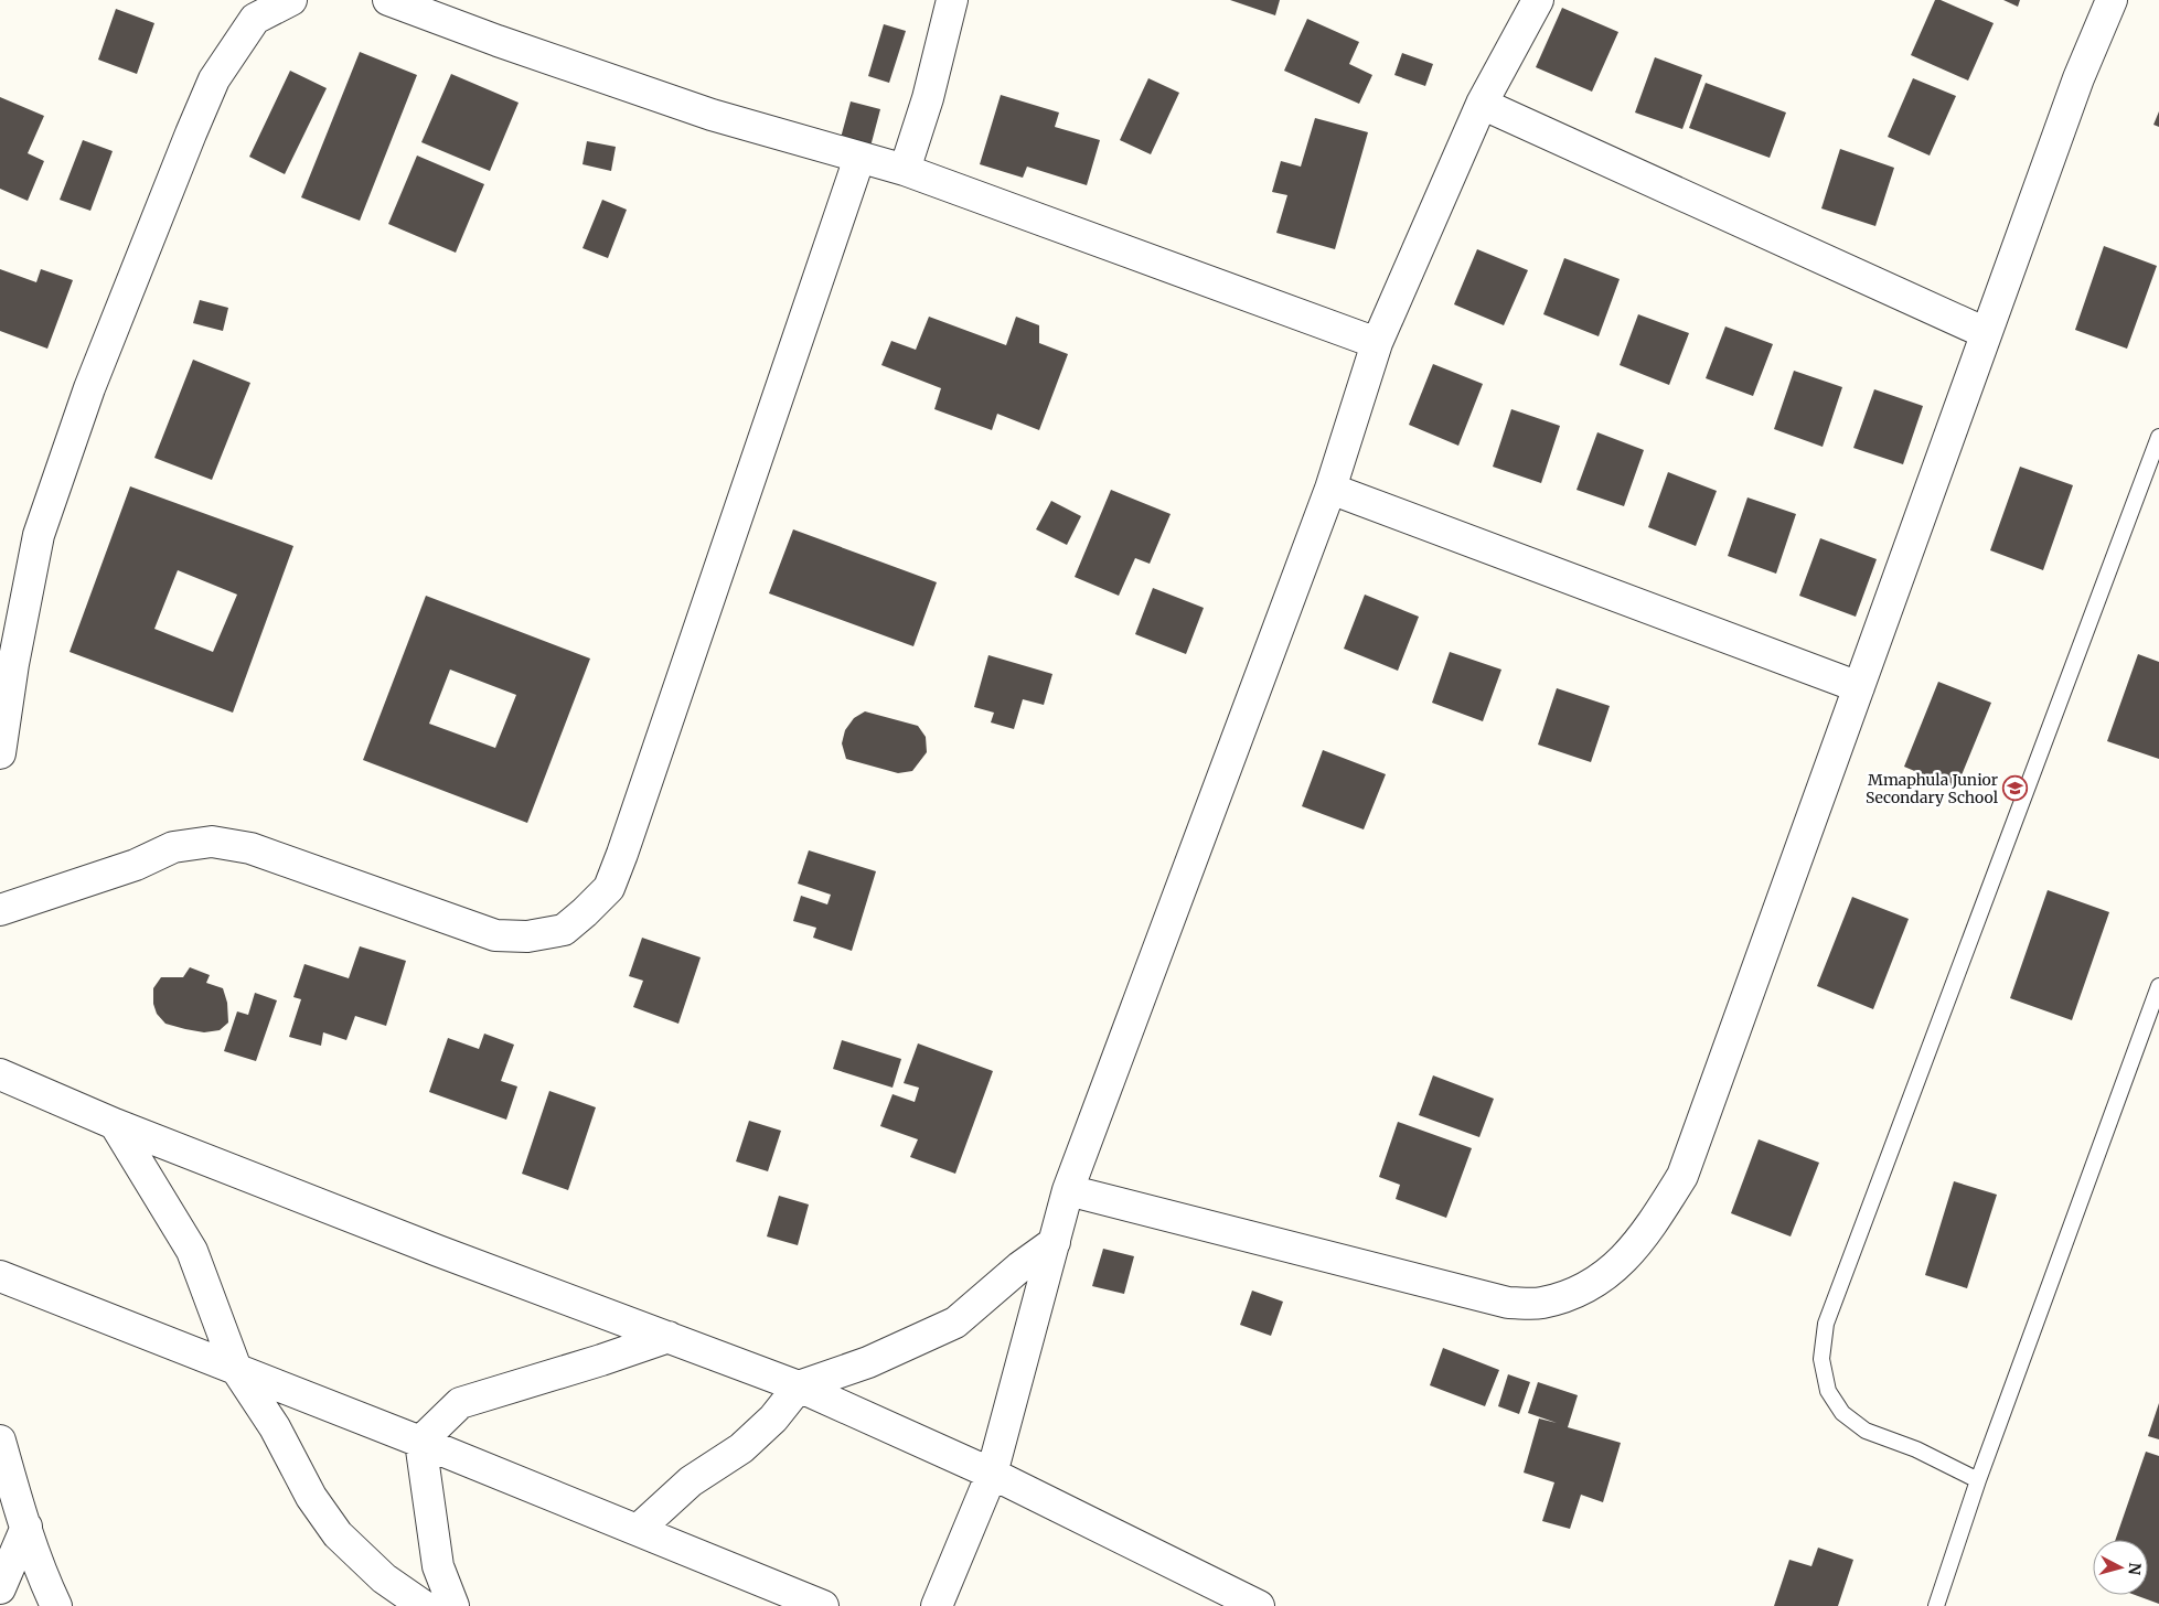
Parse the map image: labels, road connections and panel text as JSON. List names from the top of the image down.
{
  "places": {
    "school or university": ["Mmaphula Junior Secondary School"]
  },
  "north": "right"
}
